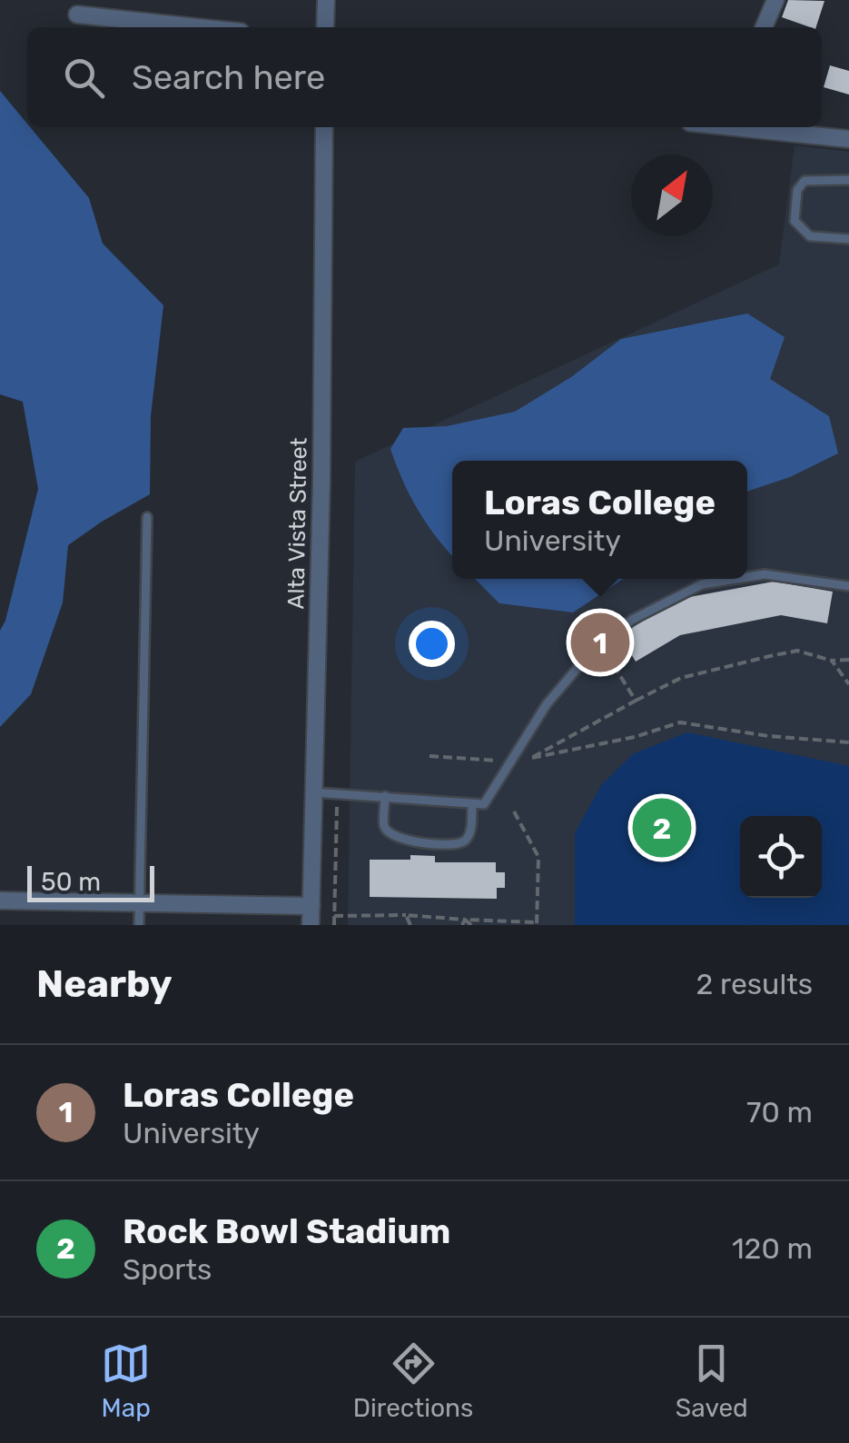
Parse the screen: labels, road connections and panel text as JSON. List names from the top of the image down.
{
  "streets": {
    "street": ["Alta Vista Street"]
  },
  "scale_bar": "50 m",
  "north": "top right",
  "page": {
    "search": "Search here",
    "popup": ["Loras College", "University"],
    "pins": ["1", "2"],
    "scale": "50 m",
    "heading": ["Nearby", "2 results"],
    "list": [
      {
        "mark": "1",
        "name": "Loras College",
        "note": "University",
        "value": "70 m"
      },
      {
        "mark": "2",
        "name": "Rock Bowl Stadium",
        "note": "Sports",
        "value": "120 m"
      }
    ],
    "nav": ["Map", "Directions", "Saved"]
  }
}
